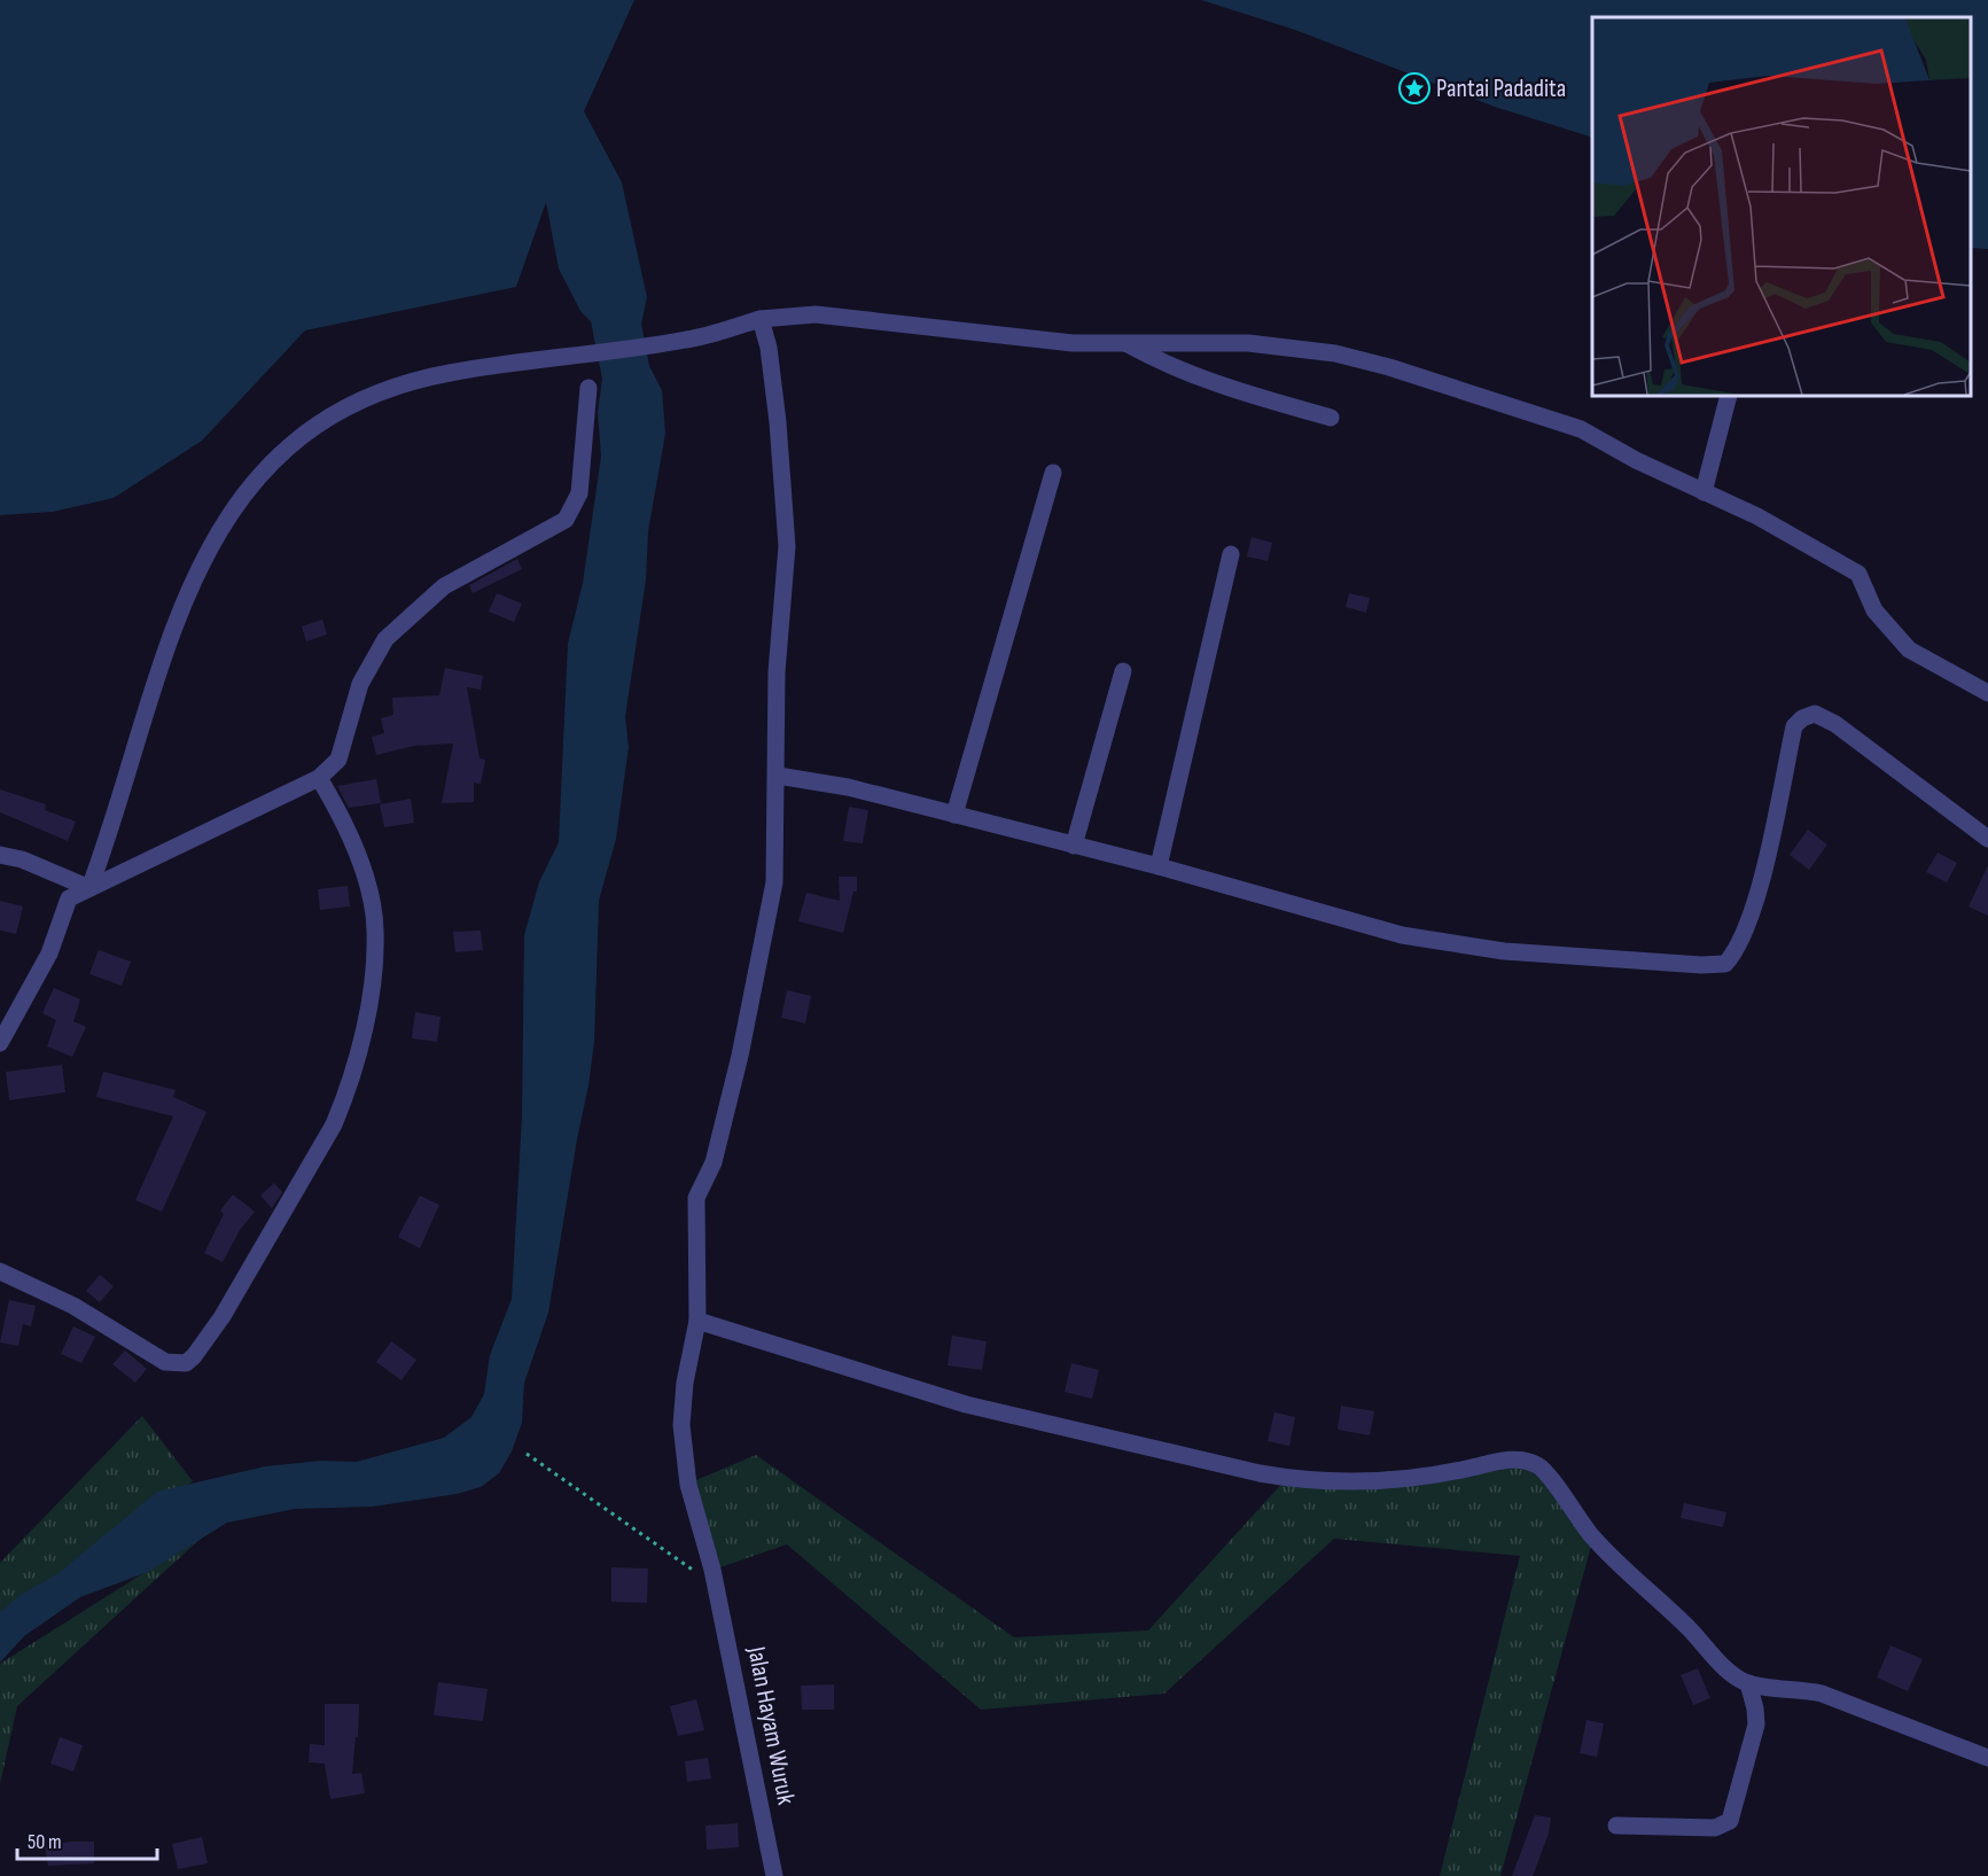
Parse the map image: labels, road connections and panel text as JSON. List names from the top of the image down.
{
  "streets": {
    "street": ["Jalan Hayam Wuruk"]
  },
  "places": {
    "place": ["Pantai Padadita"]
  },
  "scale_bar": "50 m"
}
